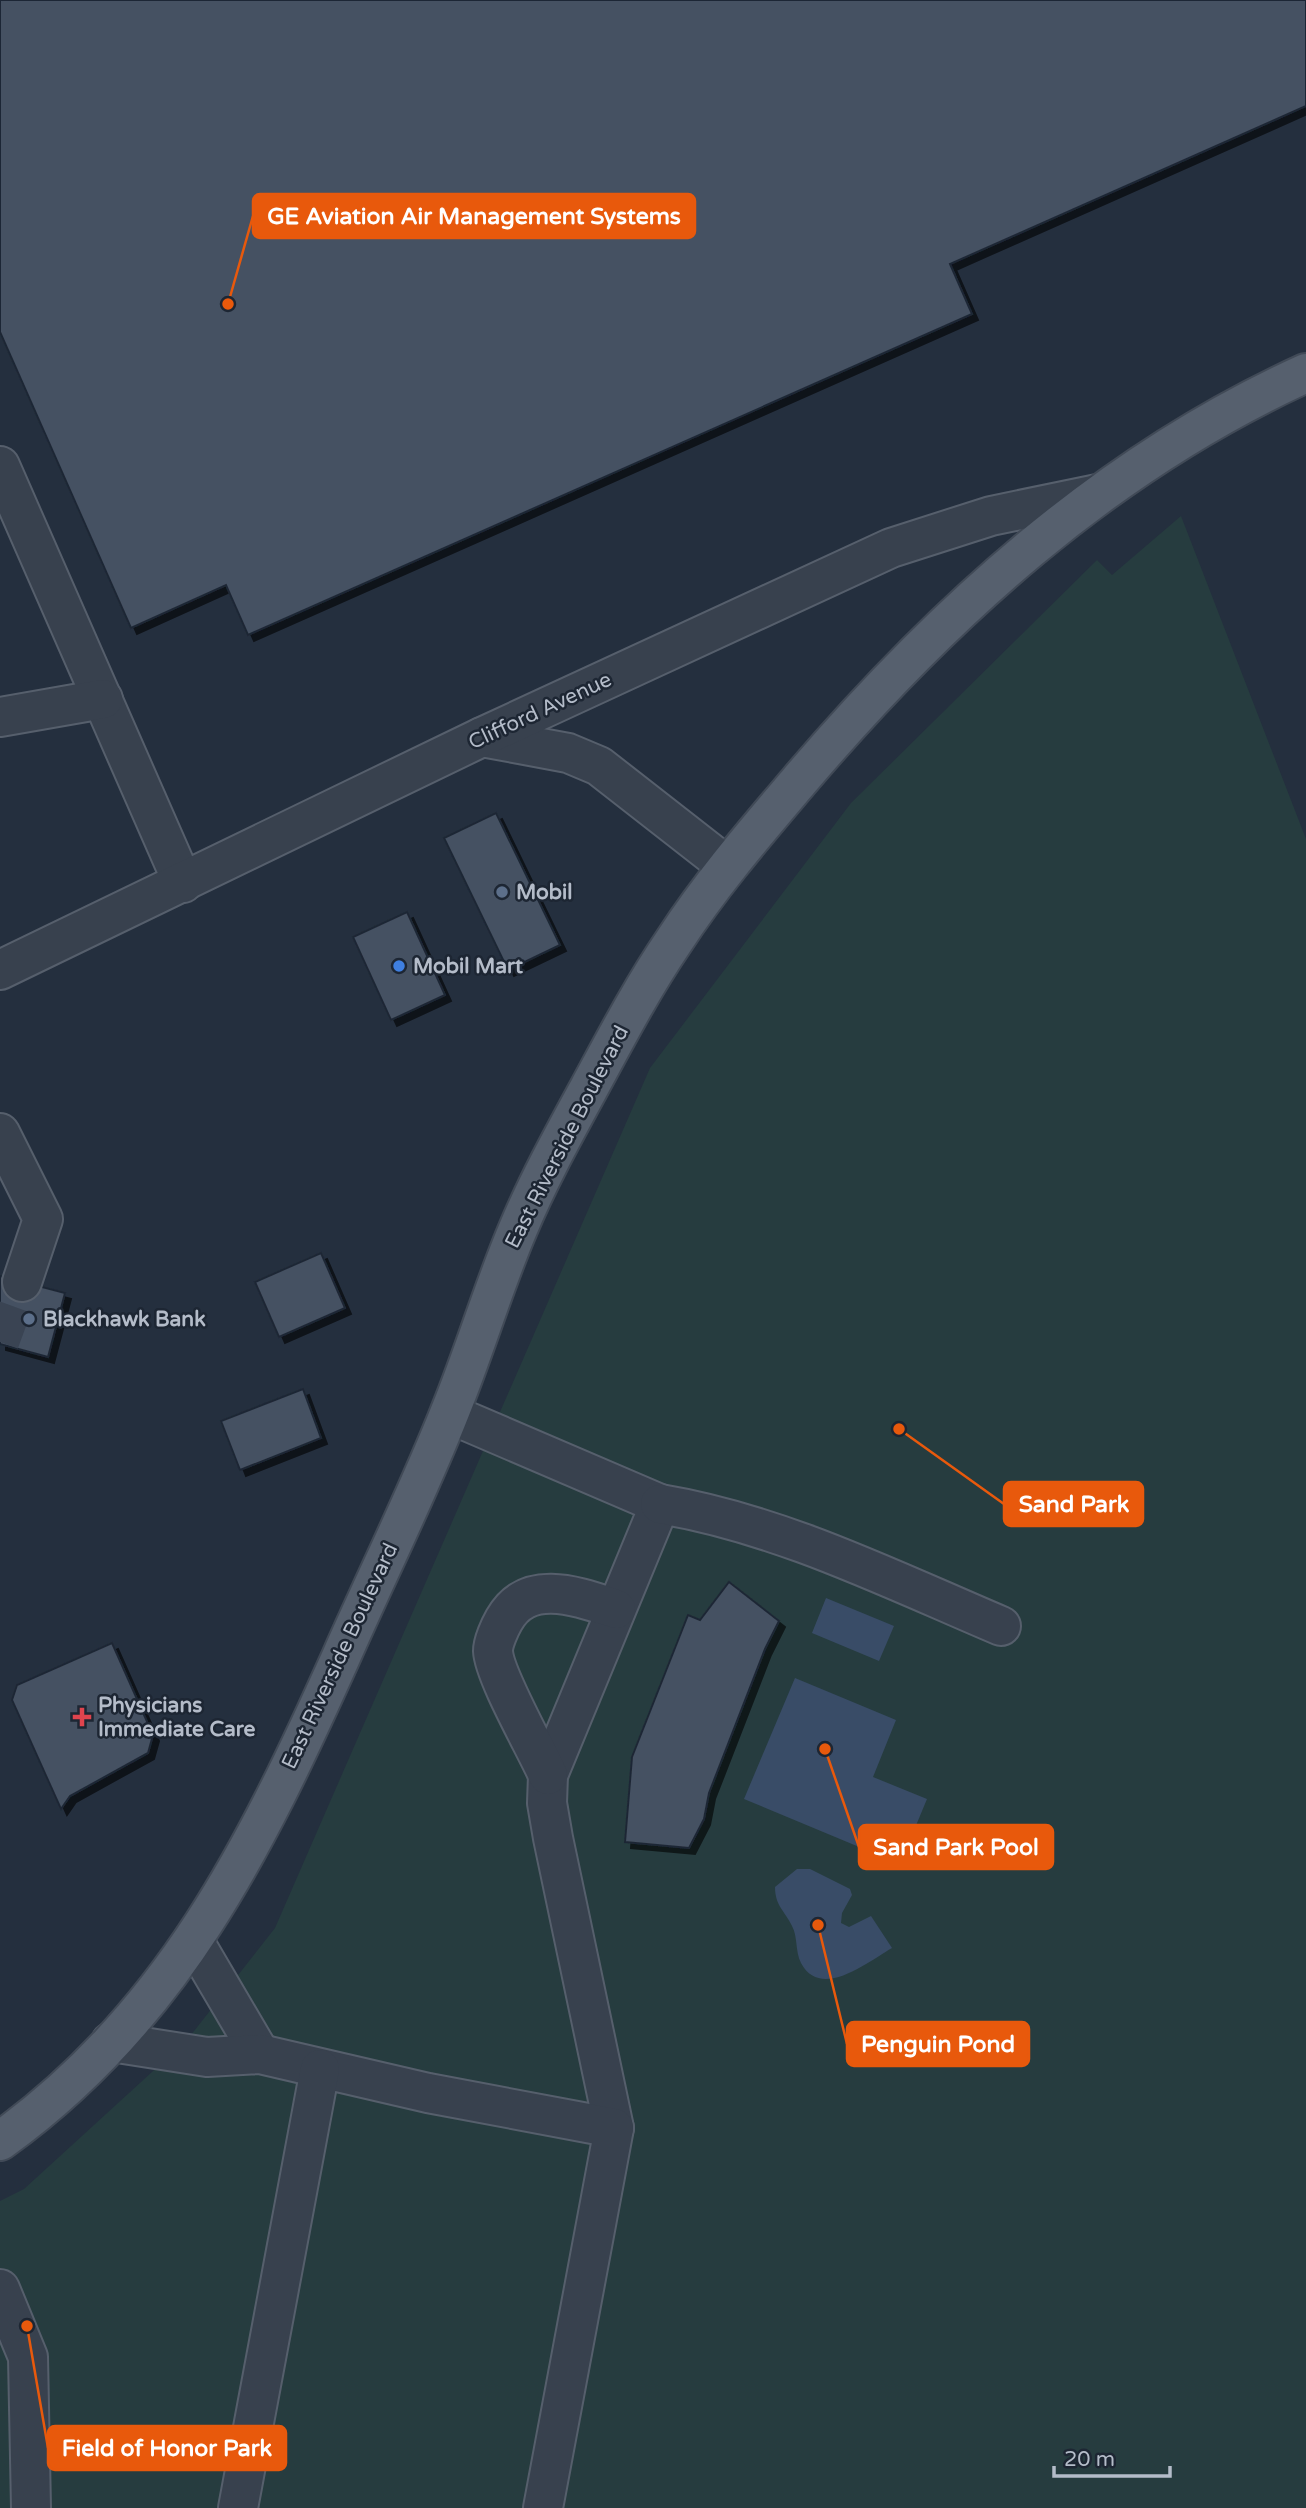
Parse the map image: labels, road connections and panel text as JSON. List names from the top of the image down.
{
  "streets": {
    "main road": ["East Riverside Boulevard"],
    "street": ["Clifford Avenue"]
  },
  "crossings": [
    ["Clifford Avenue", "East Riverside Boulevard"]
  ],
  "places": {
    "other": [
      "GE Aviation Air Management Systems",
      "Mobil",
      "Mobil Mart",
      "Blackhawk Bank",
      "Sand Park",
      "Sand Park Pool",
      "Penguin Pond",
      "Field of Honor Park"
    ],
    "health": ["Physicians Immediate Care"]
  },
  "scale_bar": "20 m"
}
